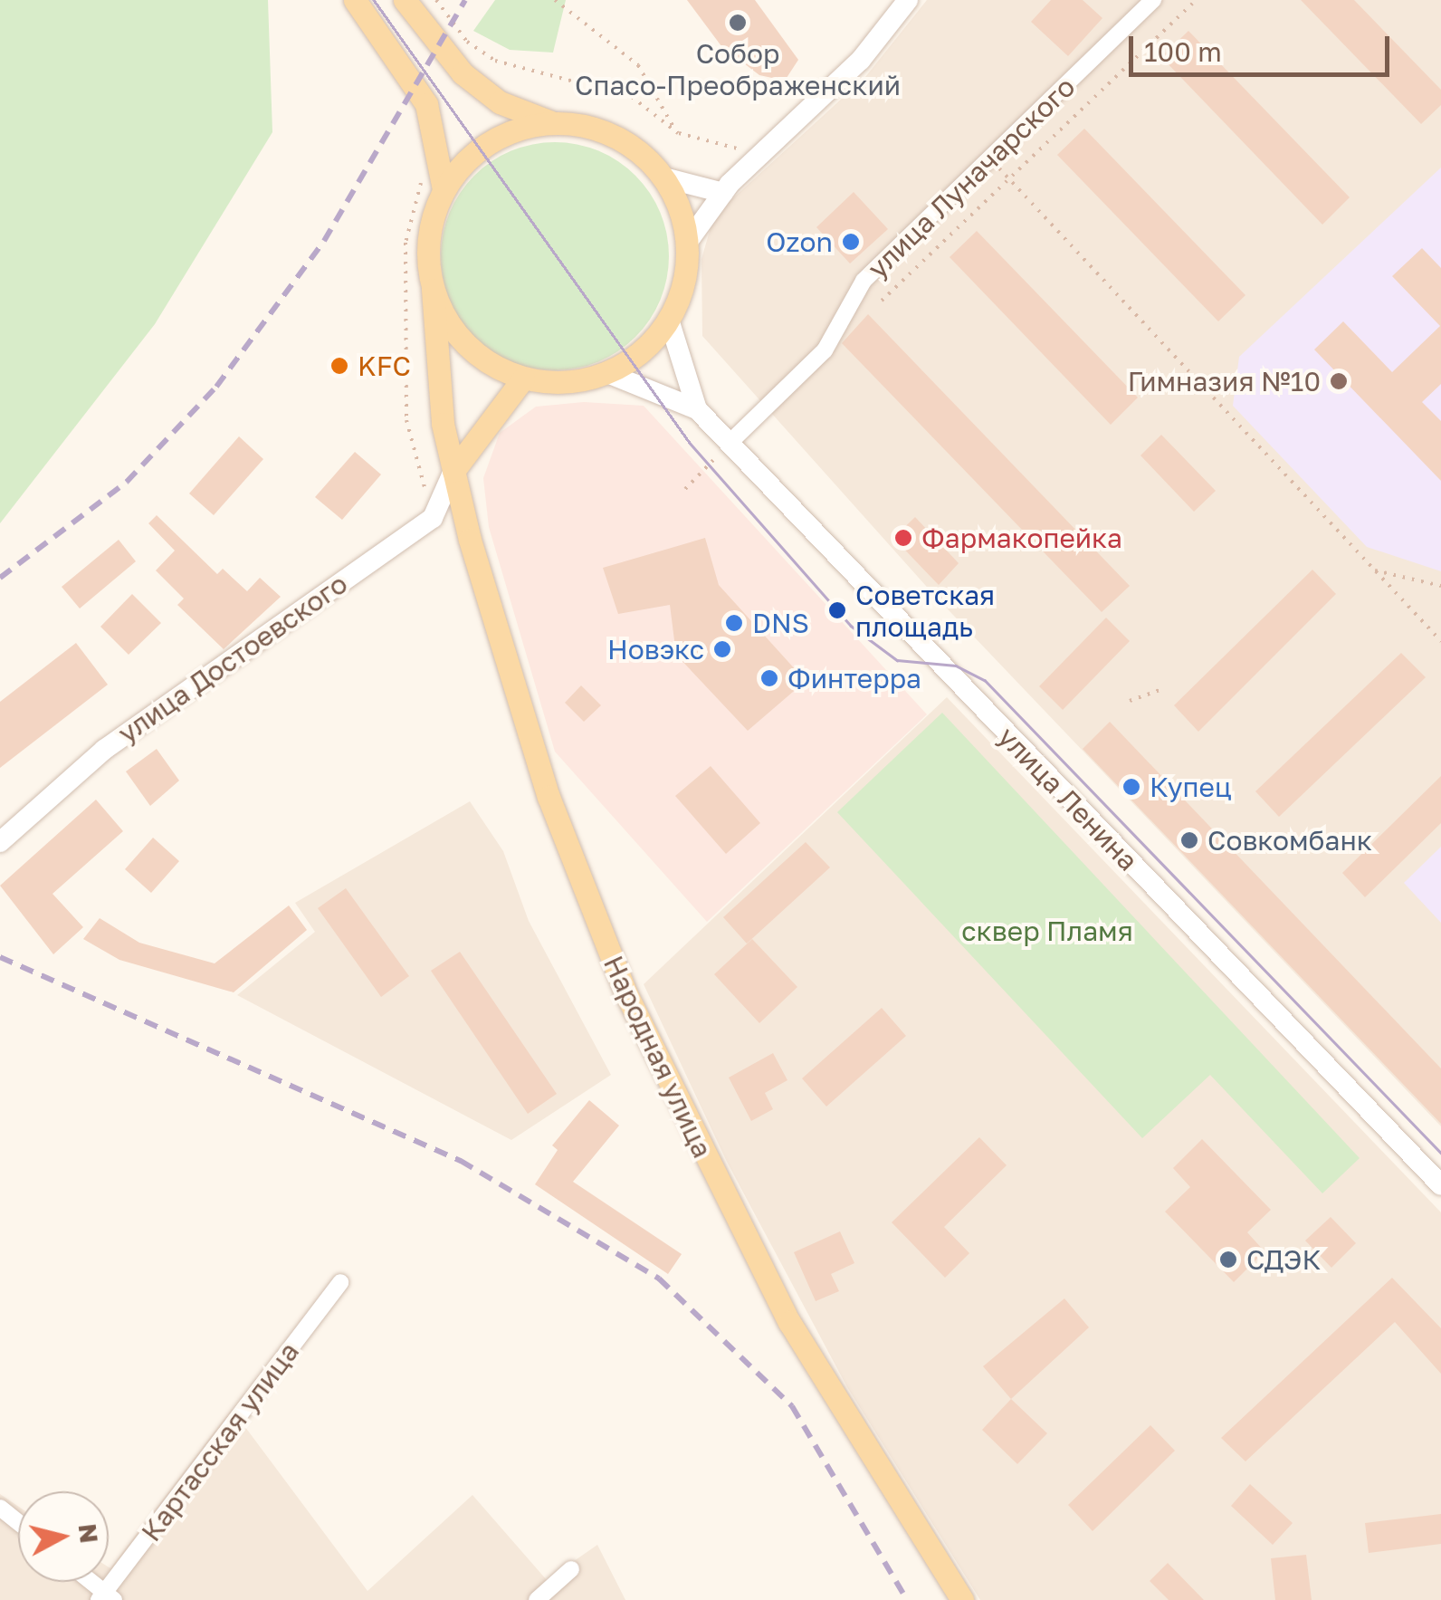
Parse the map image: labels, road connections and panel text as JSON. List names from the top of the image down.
{
  "streets": {
    "main road": ["улица Достоевского", "улица Ленина", "Народная улица"],
    "street": ["улица Луначарского", "Картасская улица"]
  },
  "crossings": [
    ["улица Луначарского", "улица Ленина"]
  ],
  "parks": ["сквер Пламя"],
  "places": [
    "Собор Спасо-Преображенский",
    "Ozon",
    "KFC",
    "Гимназия №10",
    "Фармакопейка",
    "Советская площадь",
    "DNS",
    "Новэкс",
    "Финтерра",
    "Купец",
    "Совкомбанк",
    "СДЭК"
  ],
  "scale_bar": "100 m",
  "north": "right"
}
